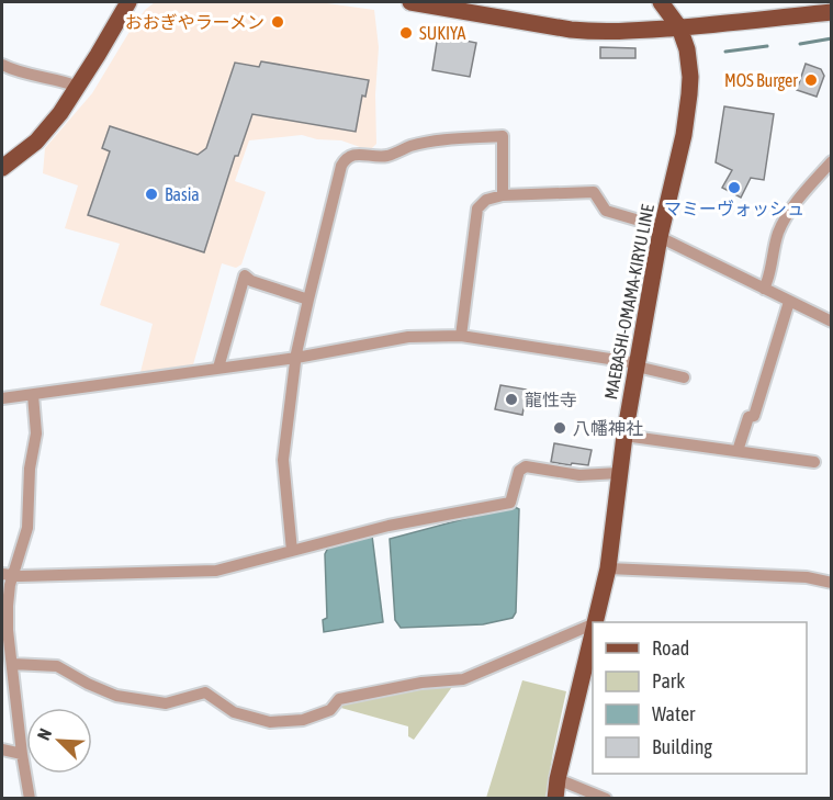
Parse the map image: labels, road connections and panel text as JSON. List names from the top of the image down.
{
  "streets": {
    "main road": ["MAEBASHI-OMAMA-KIRYU LINE"]
  },
  "places": [
    "おおぎやラーメン",
    "SUKIYA",
    "MOS Burger",
    "マミーヴォッシュ",
    "Basia",
    "龍性寺",
    "八幡神社"
  ],
  "legend": [
    "Road",
    "Park",
    "Water",
    "Building"
  ],
  "north": "top left"
}
